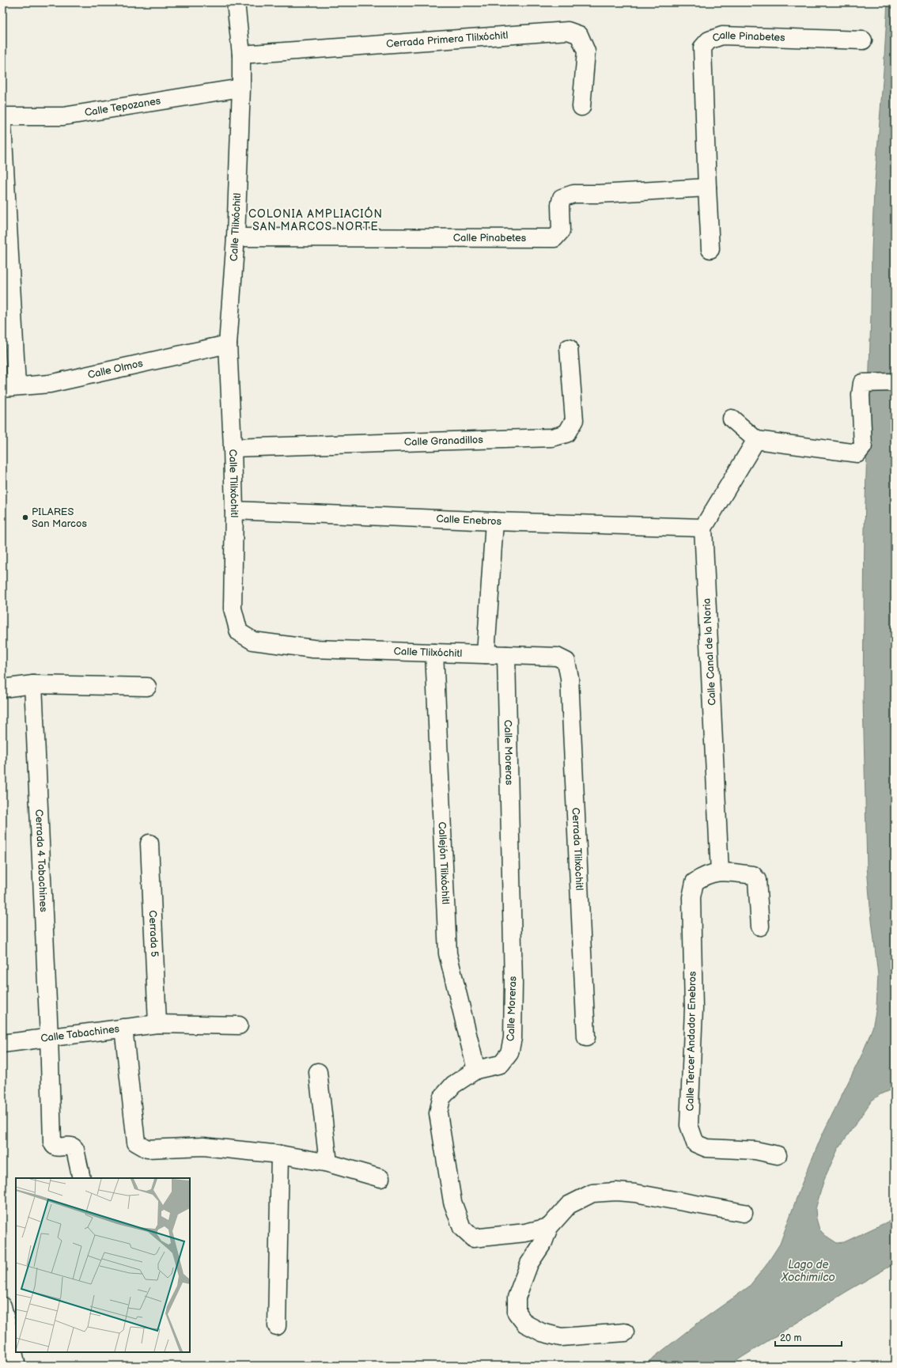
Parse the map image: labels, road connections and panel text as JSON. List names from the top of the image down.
{
  "streets": {
    "street": [
      "Cerrada Primera Tlilxóchitl",
      "Calle Pinabetes",
      "Calle Tepozanes",
      "Calle Tlilxóchitl",
      "Calle Olmos",
      "Calle Granadillos",
      "Calle Enebros",
      "Calle Canal de la Noria",
      "Calle Moreras",
      "Cerrada Tlilxóchitl",
      "Cerrada 4 Tabachines",
      "Callejón Tlilxóchitl",
      "Cerrada 5",
      "Calle Tabachines",
      "Calle Tercer Andador Enebros"
    ]
  },
  "crossings": [
    ["Cerrada Primera Tlilxóchitl", "Calle Tlilxóchitl"],
    ["Calle Pinabetes", "Calle Tlilxóchitl"],
    ["Calle Tepozanes", "Calle Tlilxóchitl"],
    ["Calle Tlilxóchitl", "Calle Olmos"],
    ["Calle Tlilxóchitl", "Calle Granadillos"],
    ["Calle Tlilxóchitl", "Calle Enebros"],
    ["Calle Tlilxóchitl", "Calle Moreras"],
    ["Calle Tlilxóchitl", "Cerrada Tlilxóchitl"],
    ["Calle Tlilxóchitl", "Callejón Tlilxóchitl"],
    ["Calle Enebros", "Calle Canal de la Noria"],
    ["Calle Canal de la Noria", "Calle Tercer Andador Enebros"],
    ["Calle Moreras", "Callejón Tlilxóchitl"],
    ["Cerrada 4 Tabachines", "Calle Tabachines"],
    ["Cerrada 5", "Calle Tabachines"]
  ],
  "districts": ["COLONIA AMPLIACIÓN SAN MARCOS NORTE"],
  "water": ["Lago de Xochimilco"],
  "places": ["PILARES San Marcos"],
  "scale_bar": "20 m"
}
